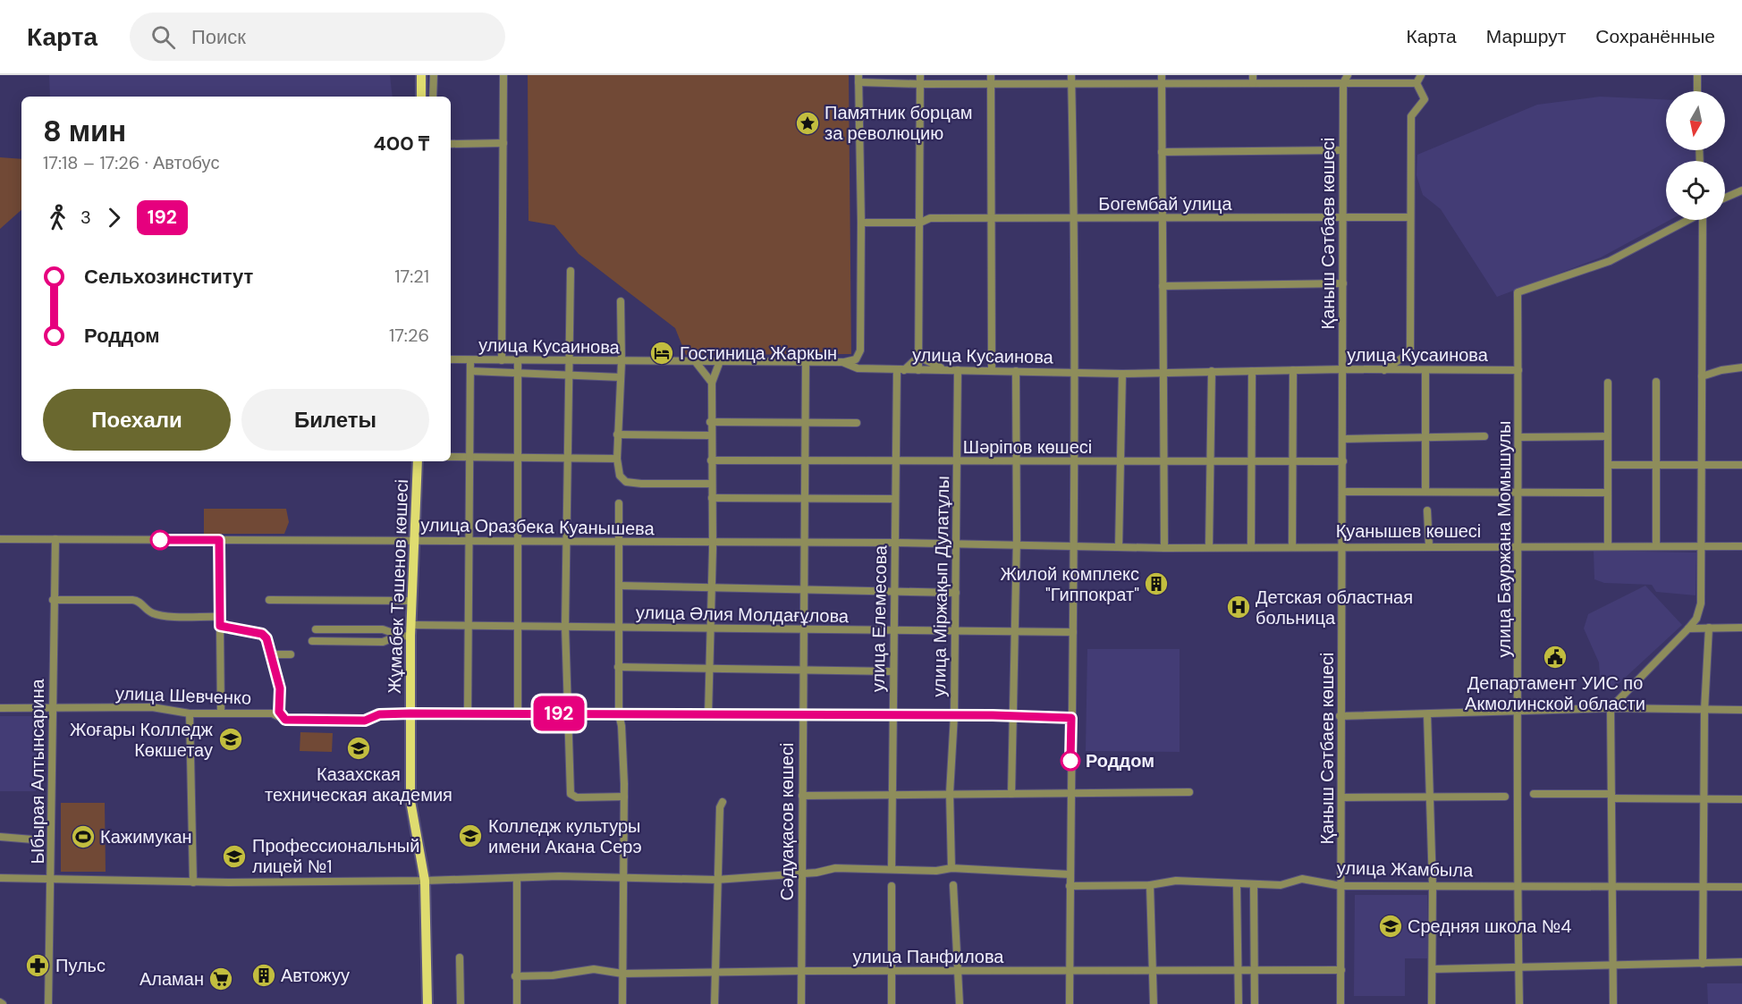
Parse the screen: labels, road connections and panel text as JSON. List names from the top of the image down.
{
  "streets": {
    "main road": ["Жұмабек Тәшенов көшесі"],
    "street": [
      "Богембай улица",
      "Қаныш Сәтбаев көшесі",
      "улица Кусаинова",
      "Шәріпов көшесі",
      "улица Оразбека Куанышева",
      "Қуанышев көшесі",
      "улица Бауржана Момышулы",
      "улица Міржақып Дулатұлы",
      "улица Әлия Молдағұлова",
      "улица Елемесова",
      "улица Шевченко",
      "Ыбырая Алтынсарина",
      "Сәдуақасов көшесі",
      "улица Жамбыла",
      "улица Панфилова"
    ]
  },
  "crossings": [
    ["Богембай улица", "Қаныш Сәтбаев көшесі"],
    ["Қаныш Сәтбаев көшесі", "улица Кусаинова"],
    ["Қаныш Сәтбаев көшесі", "Шәріпов көшесі"],
    ["Қаныш Сәтбаев көшесі", "Қуанышев көшесі"],
    ["Қаныш Сәтбаев көшесі", "улица Жамбыла"],
    ["Қаныш Сәтбаев көшесі", "улица Панфилова"],
    ["улица Кусаинова", "улица Бауржана Момышулы"],
    ["улица Кусаинова", "улица Міржақып Дулатұлы"],
    ["улица Кусаинова", "улица Елемесова"],
    ["улица Кусаинова", "Сәдуақасов көшесі"],
    ["Шәріпов көшесі", "улица Міржақып Дулатұлы"],
    ["Шәріпов көшесі", "улица Елемесова"],
    ["Шәріпов көшесі", "Сәдуақасов көшесі"],
    ["улица Оразбека Куанышева", "Қуанышев көшесі"],
    ["улица Оразбека Куанышева", "Жұмабек Тәшенов көшесі"],
    ["улица Оразбека Куанышева", "улица Міржақып Дулатұлы"],
    ["улица Оразбека Куанышева", "улица Елемесова"],
    ["улица Оразбека Куанышева", "Ыбырая Алтынсарина"],
    ["улица Оразбека Куанышева", "Сәдуақасов көшесі"],
    ["Қуанышев көшесі", "улица Бауржана Момышулы"],
    ["улица Бауржана Момышулы", "улица Жамбыла"],
    ["Жұмабек Тәшенов көшесі", "улица Әлия Молдағұлова"],
    ["Жұмабек Тәшенов көшесі", "улица Шевченко"],
    ["улица Міржақып Дулатұлы", "улица Әлия Молдағұлова"],
    ["улица Міржақып Дулатұлы", "улица Шевченко"],
    ["улица Әлия Молдағұлова", "улица Елемесова"],
    ["улица Әлия Молдағұлова", "Сәдуақасов көшесі"],
    ["улица Елемесова", "улица Шевченко"],
    ["улица Шевченко", "Ыбырая Алтынсарина"],
    ["улица Шевченко", "Сәдуақасов көшесі"],
    ["Сәдуақасов көшесі", "улица Панфилова"]
  ],
  "places": {
    "place": ["Памятник борцам за революцию"],
    "hotel": ["Гостиница Жаркын"],
    "building": ["Жилой комплекс \"Гиппократ\"", "Автожуу"],
    "hospital": ["Детская областная больница"],
    "public building": ["Департамент УИС по Акмолинской области"],
    "school or university": [
      "Жоғары Колледж Көкшетау",
      "Казахская техническая академия",
      "Колледж культуры имени Акана Серэ",
      "Профессиональный лицей №1",
      "Средняя школа №4"
    ],
    "other": ["Роддом"],
    "sports": ["Кажимукан"],
    "pharmacy": ["Пульс"],
    "supermarket": ["Аламан"]
  },
  "lines": ["bus line 192"],
  "north": "bottom",
  "page": {
    "header": "Карта",
    "search": "Поиск",
    "nav": ["Карта", "Маршрут", "Сохранённые"],
    "on_map": "192",
    "heading": ["8 мин", "17:18 – 17:26 · Автобус", "400 ₸"],
    "legs": ["3", "192"],
    "list": [
      {
        "name": "Сельхозинститут",
        "value": "17:21"
      },
      {
        "name": "Роддом",
        "value": "17:26"
      }
    ],
    "buttons": ["Поехали", "Билеты"]
  }
}
